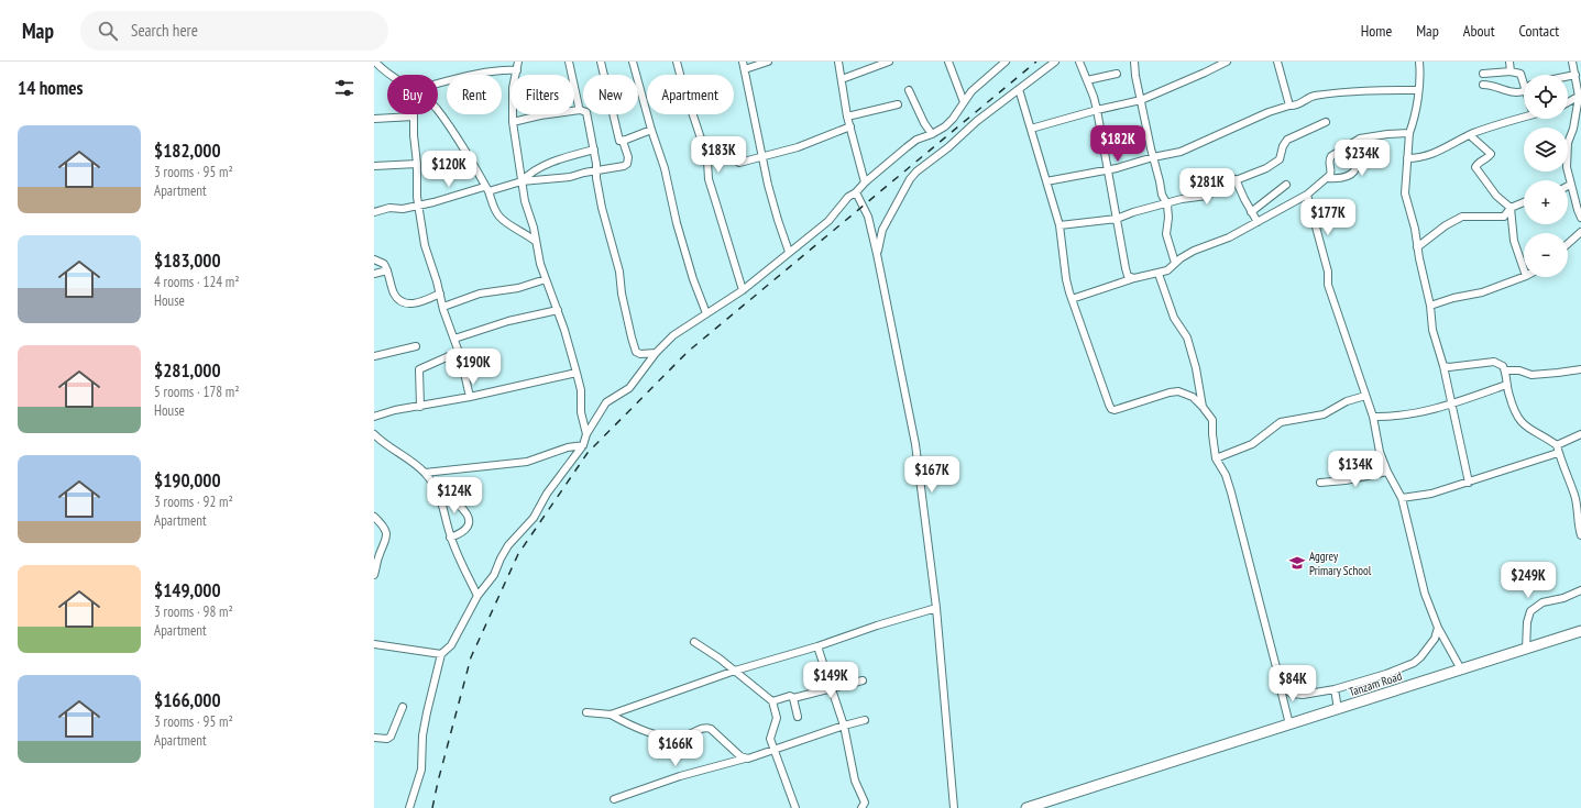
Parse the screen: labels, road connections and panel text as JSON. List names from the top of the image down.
{
  "streets": {
    "highway": ["Tanzam Road"]
  },
  "places": {
    "school or university": ["Aggrey Primary School"]
  },
  "page": {
    "header": "Map",
    "search": "Search here",
    "nav": [
      "Home",
      "Map",
      "About",
      "Contact"
    ],
    "heading": "14 homes",
    "map_buttons": ["+", "−"],
    "chip": [
      "Buy",
      "Rent",
      "Filters",
      "New",
      "Apartment"
    ],
    "list": [
      {
        "name": "$182,000",
        "note": "3 rooms · 95 m² · Apartment"
      },
      {
        "name": "$183,000",
        "note": "4 rooms · 124 m² · House"
      },
      {
        "name": "$281,000",
        "note": "5 rooms · 178 m² · House"
      },
      {
        "name": "$190,000",
        "note": "3 rooms · 92 m² · Apartment"
      },
      {
        "name": "$149,000",
        "note": "3 rooms · 98 m² · Apartment"
      },
      {
        "name": "$166,000",
        "note": "3 rooms · 95 m² · Apartment"
      }
    ],
    "price": [
      "$182K",
      "$183K",
      "$234K",
      "$120K",
      "$281K",
      "$177K",
      "$190K",
      "$134K",
      "$167K",
      "$124K",
      "$249K",
      "$149K",
      "$84K",
      "$166K"
    ]
  }
}
